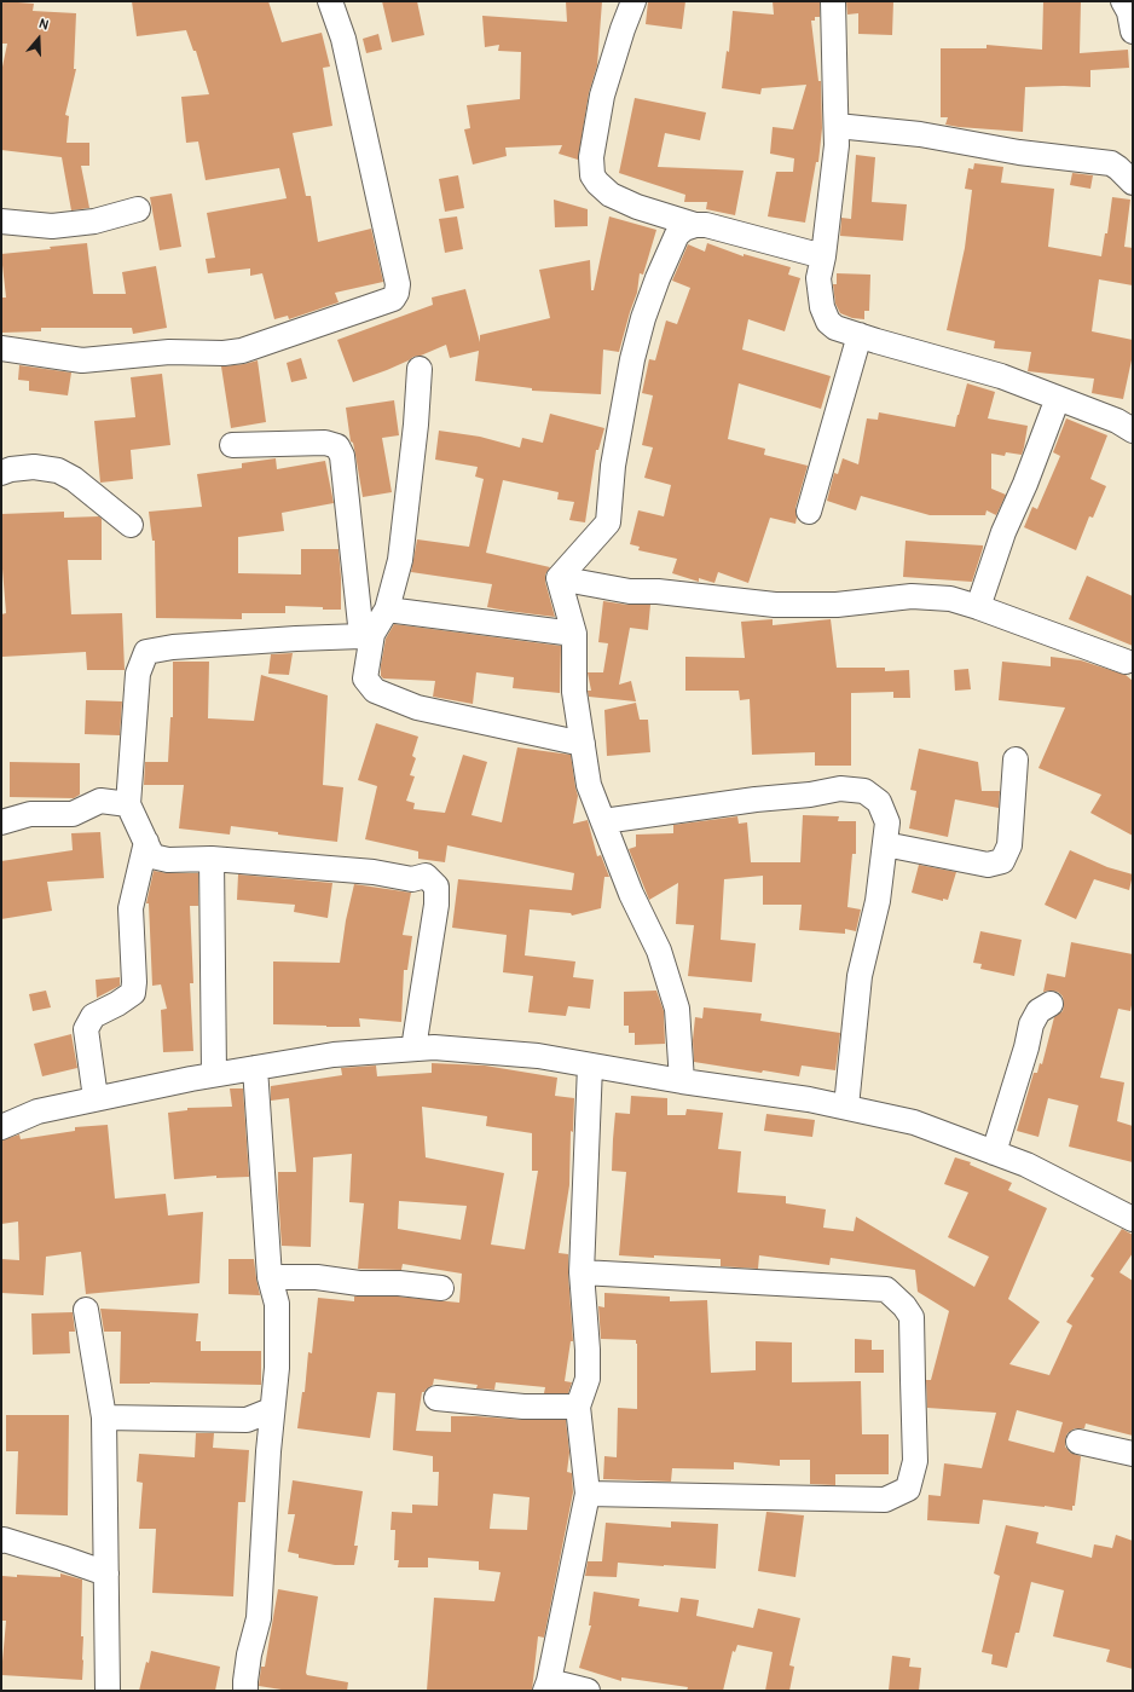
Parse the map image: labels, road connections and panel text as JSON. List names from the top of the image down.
{
  "north": "top"
}
